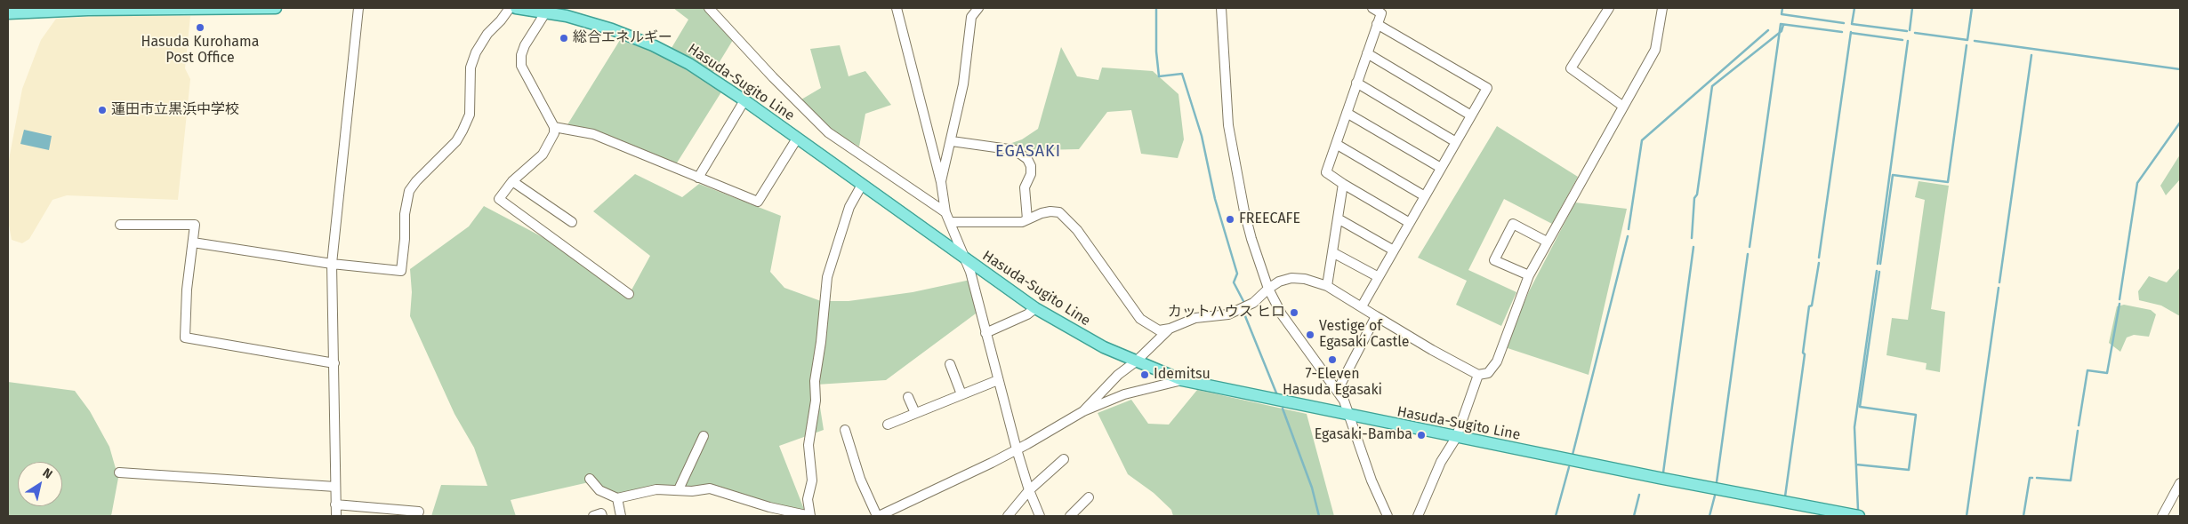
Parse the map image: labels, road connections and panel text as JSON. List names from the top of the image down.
{
  "streets": {
    "main road": ["Hasuda-Sugito Line"]
  },
  "districts": ["EGASAKI"],
  "places": [
    "Hasuda Kurohama Post Office",
    "総合エネルギー",
    "蓮田市立黒浜中学校",
    "FREECAFE",
    "カットハウス ヒロ",
    "Vestige of Egasaki Castle",
    "7-Eleven Hasuda Egasaki",
    "Idemitsu",
    "Egasaki-Bamba"
  ],
  "north": "top right"
}
